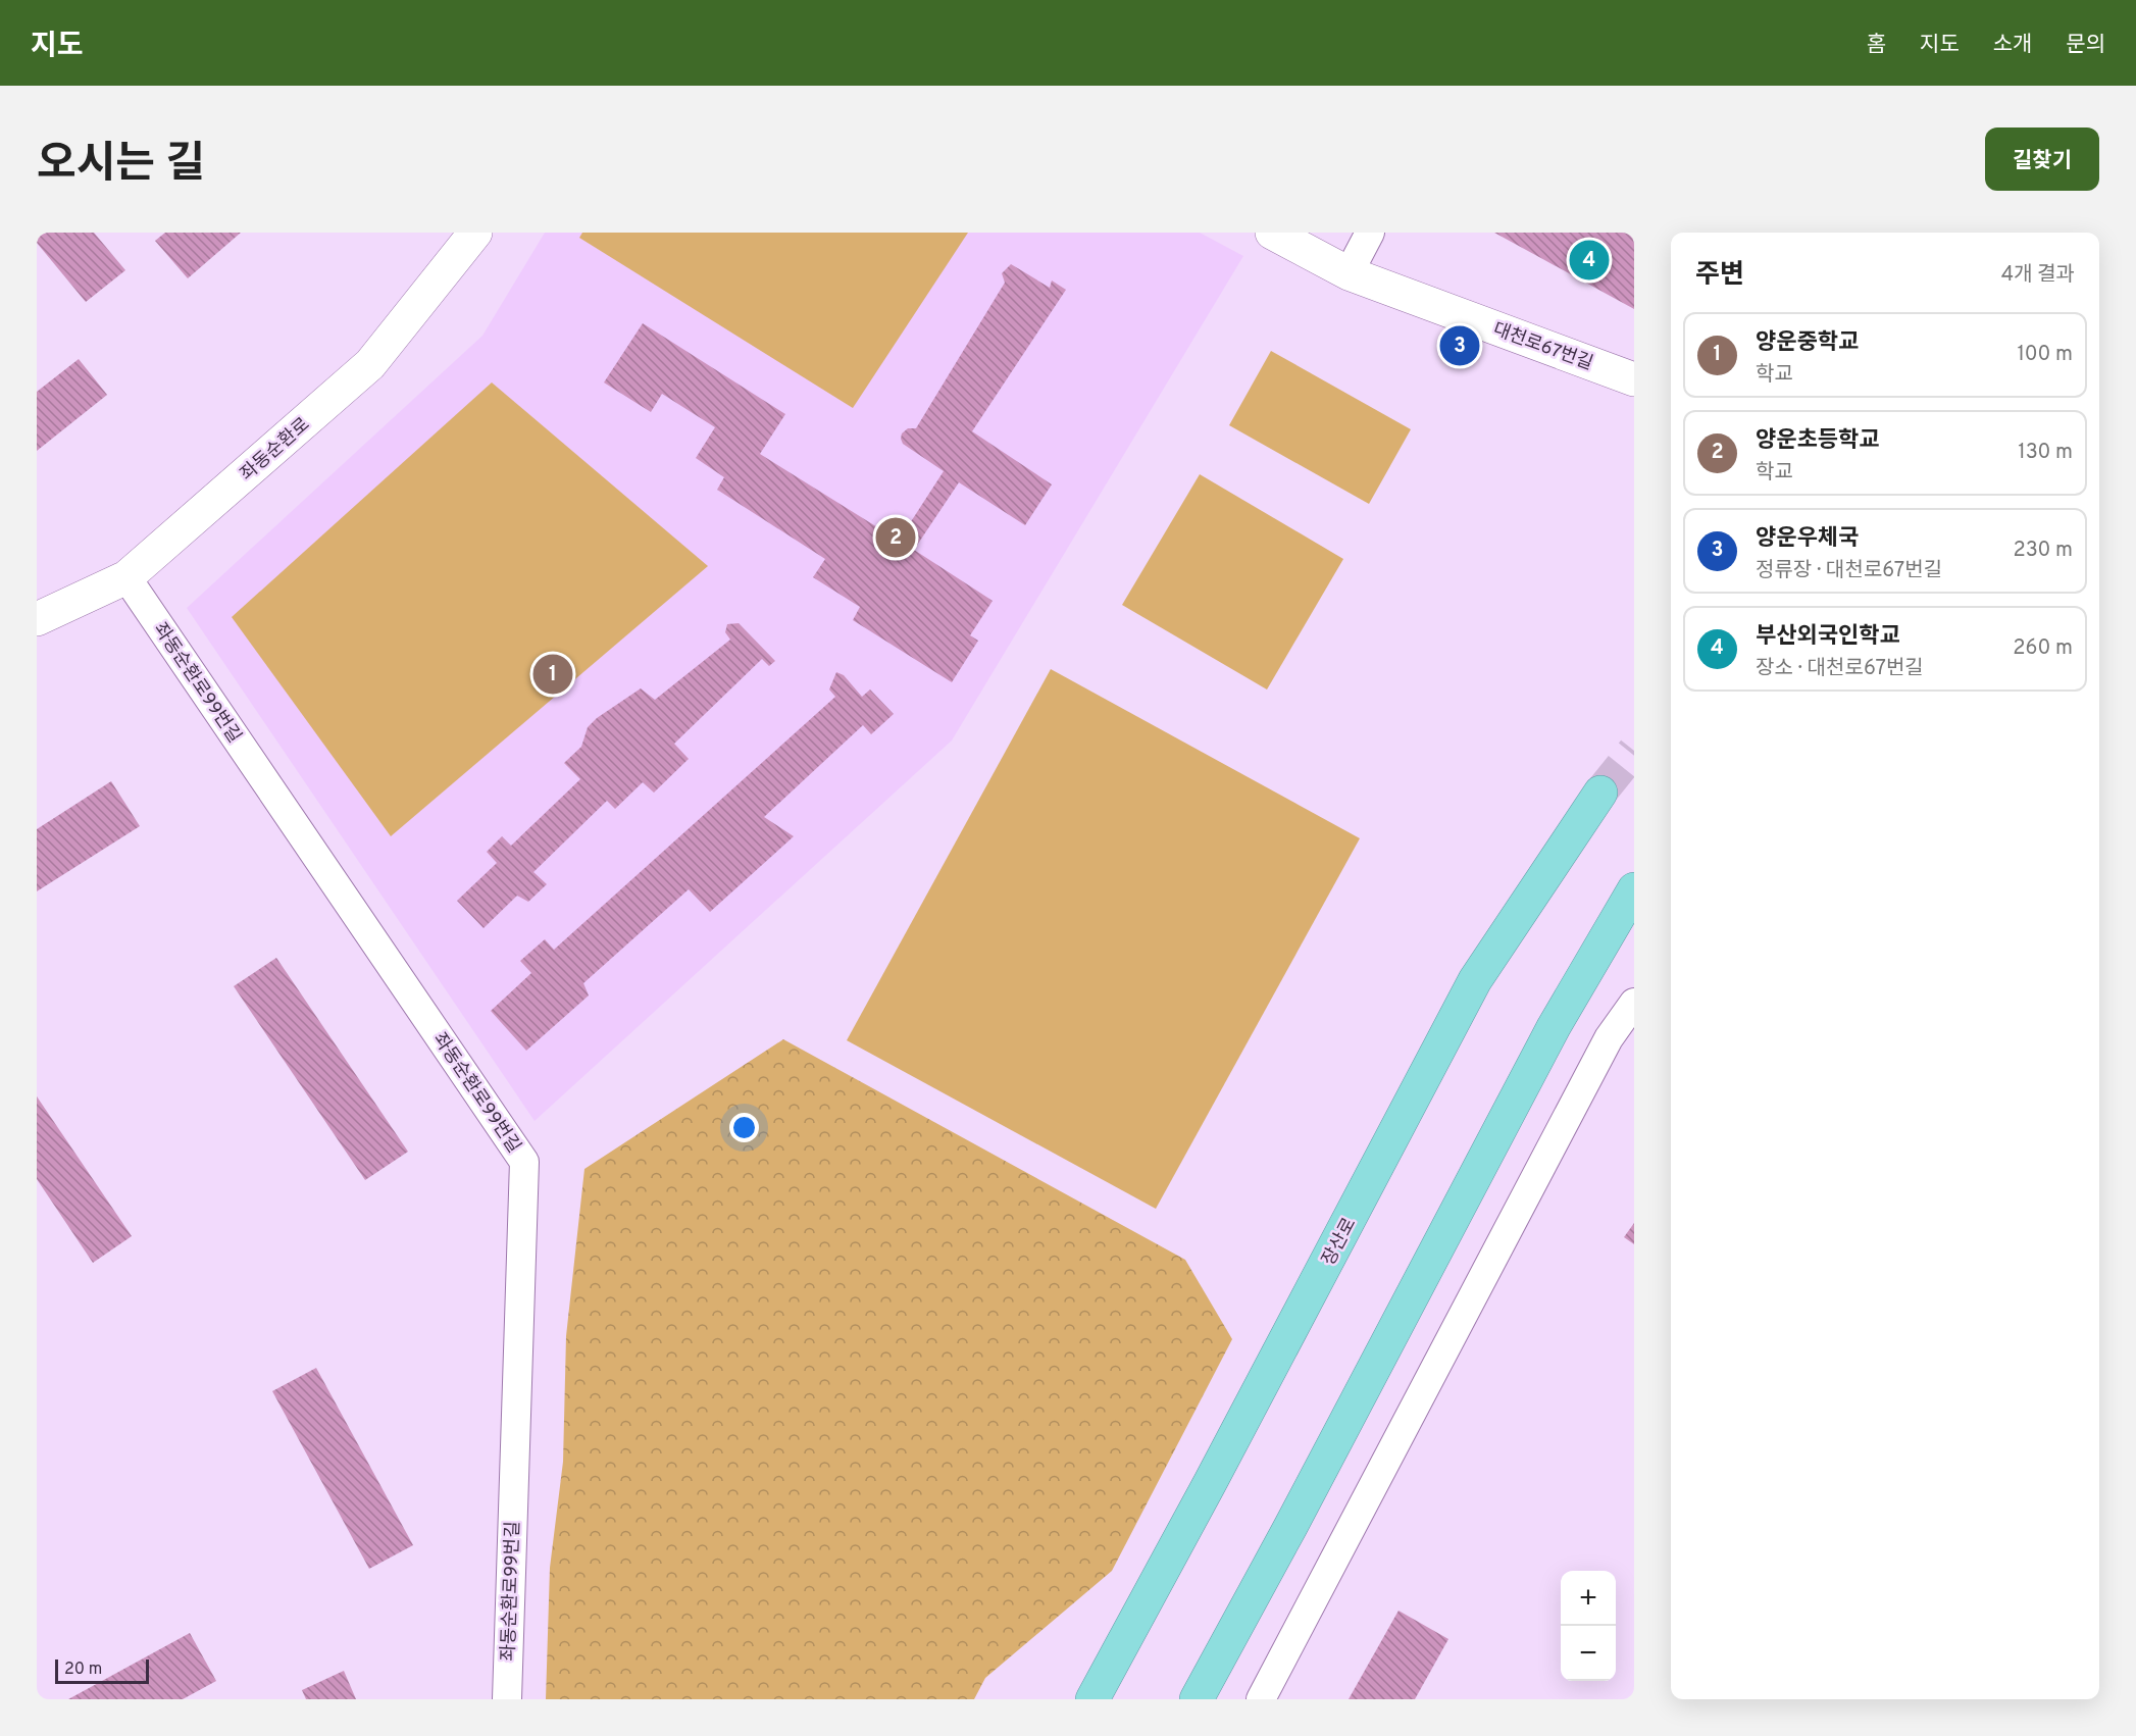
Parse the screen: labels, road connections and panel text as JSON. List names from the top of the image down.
{
  "streets": {
    "highway": ["장산로"],
    "street": ["대천로67번길", "좌동순환로", "좌동순환로99번길"]
  },
  "crossings": [
    ["좌동순환로", "좌동순환로99번길"]
  ],
  "scale_bar": "20 m",
  "page": {
    "header": "지도",
    "nav": [
      "홈",
      "지도",
      "소개",
      "문의"
    ],
    "title": "오시는 길",
    "buttons": "길찾기",
    "heading": ["주변", "4개 결과"],
    "pins": [
      "4",
      "3",
      "2",
      "1"
    ],
    "list": [
      {
        "mark": "1",
        "name": "양운중학교",
        "note": "학교",
        "value": "100 m"
      },
      {
        "mark": "2",
        "name": "양운초등학교",
        "note": "학교",
        "value": "130 m"
      },
      {
        "mark": "3",
        "name": "양운우체국",
        "note": "정류장 · 대천로67번길",
        "value": "230 m"
      },
      {
        "mark": "4",
        "name": "부산외국인학교",
        "note": "장소 · 대천로67번길",
        "value": "260 m"
      }
    ],
    "map_buttons": ["+", "−"],
    "scale": "20 m"
  }
}
